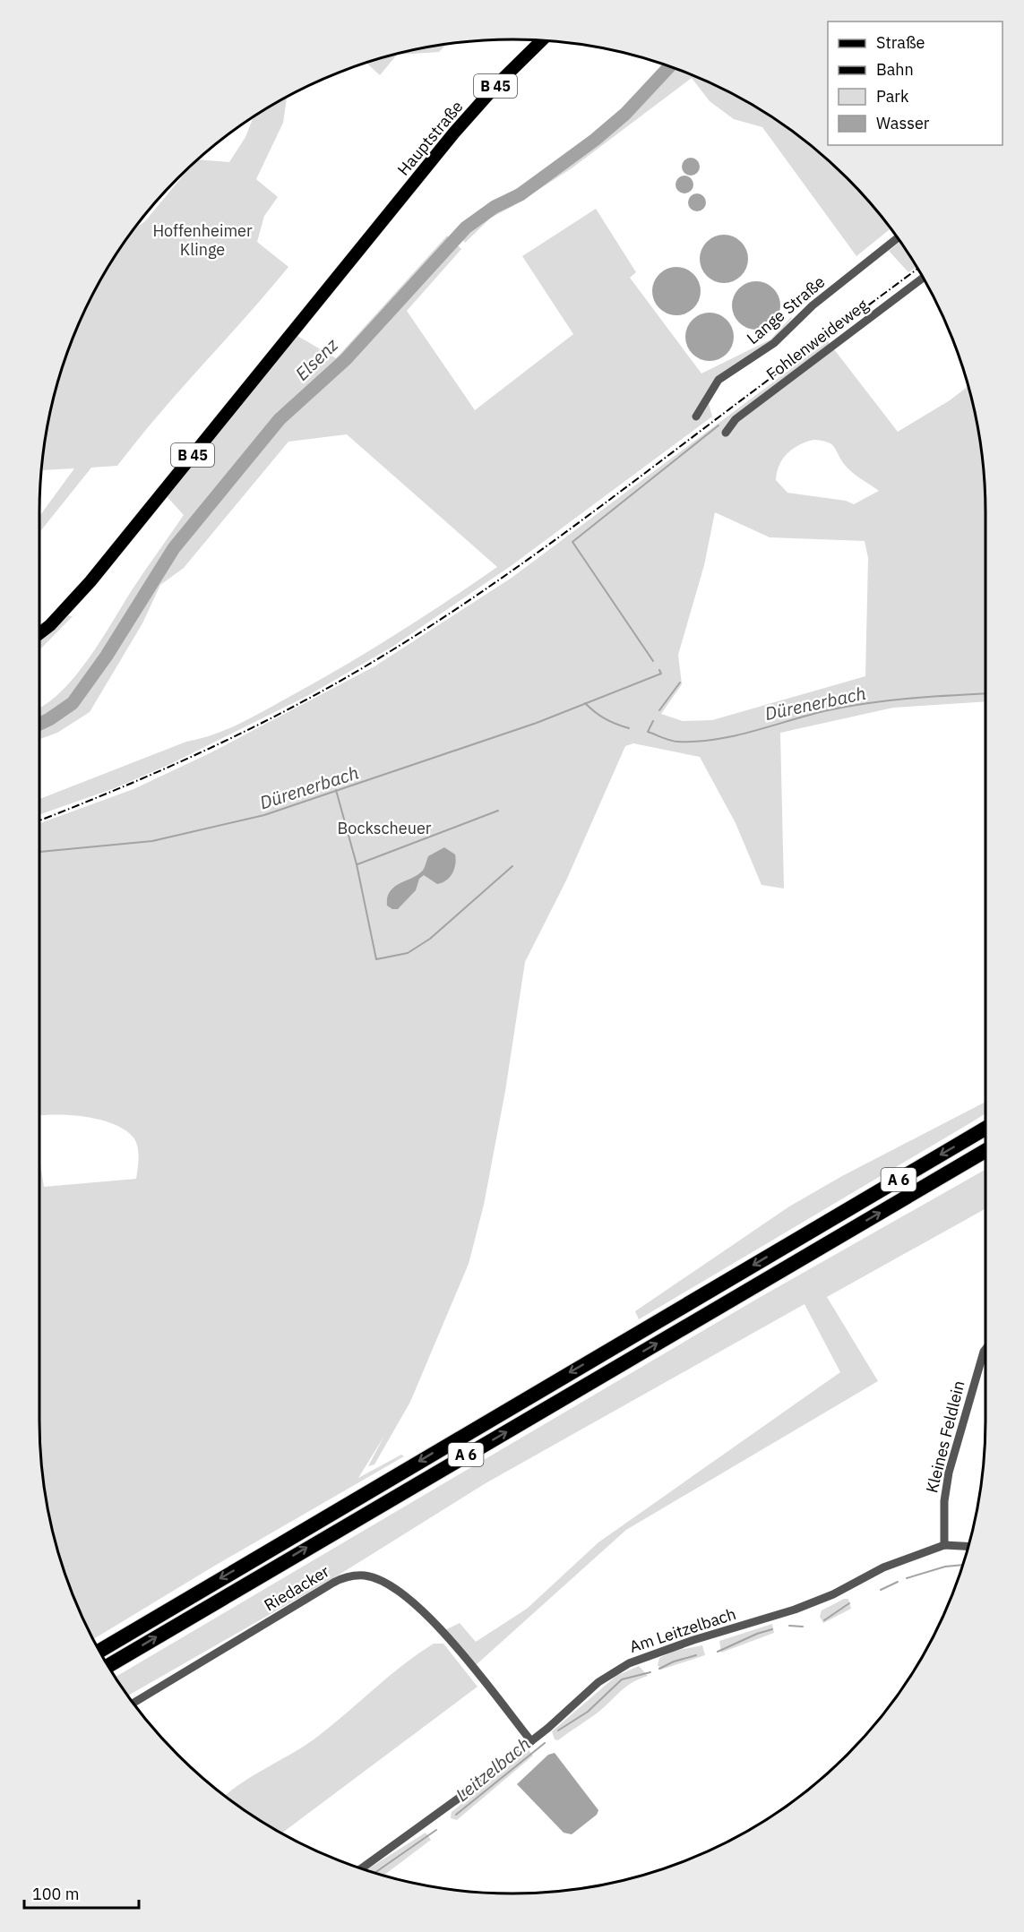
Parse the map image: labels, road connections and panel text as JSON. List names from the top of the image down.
{
  "streets": {
    "highway": ["A 6"],
    "main road": ["B 45", "Hauptstraße"],
    "street": [
      "Lange Straße",
      "Fohlenweideweg",
      "Kleines Feldlein",
      "Riedacker",
      "Am Leitzelbach"
    ]
  },
  "crossings": [
    ["Kleines Feldlein", "Am Leitzelbach"],
    ["Riedacker", "Am Leitzelbach"]
  ],
  "water": ["Elsenz", "Dürenerbach", "Leitzelbach"],
  "parks": ["Hoffenheimer Klinge", "Bockscheuer"],
  "legend": [
    "Straße",
    "Bahn",
    "Park",
    "Wasser"
  ],
  "scale_bar": "100 m"
}
